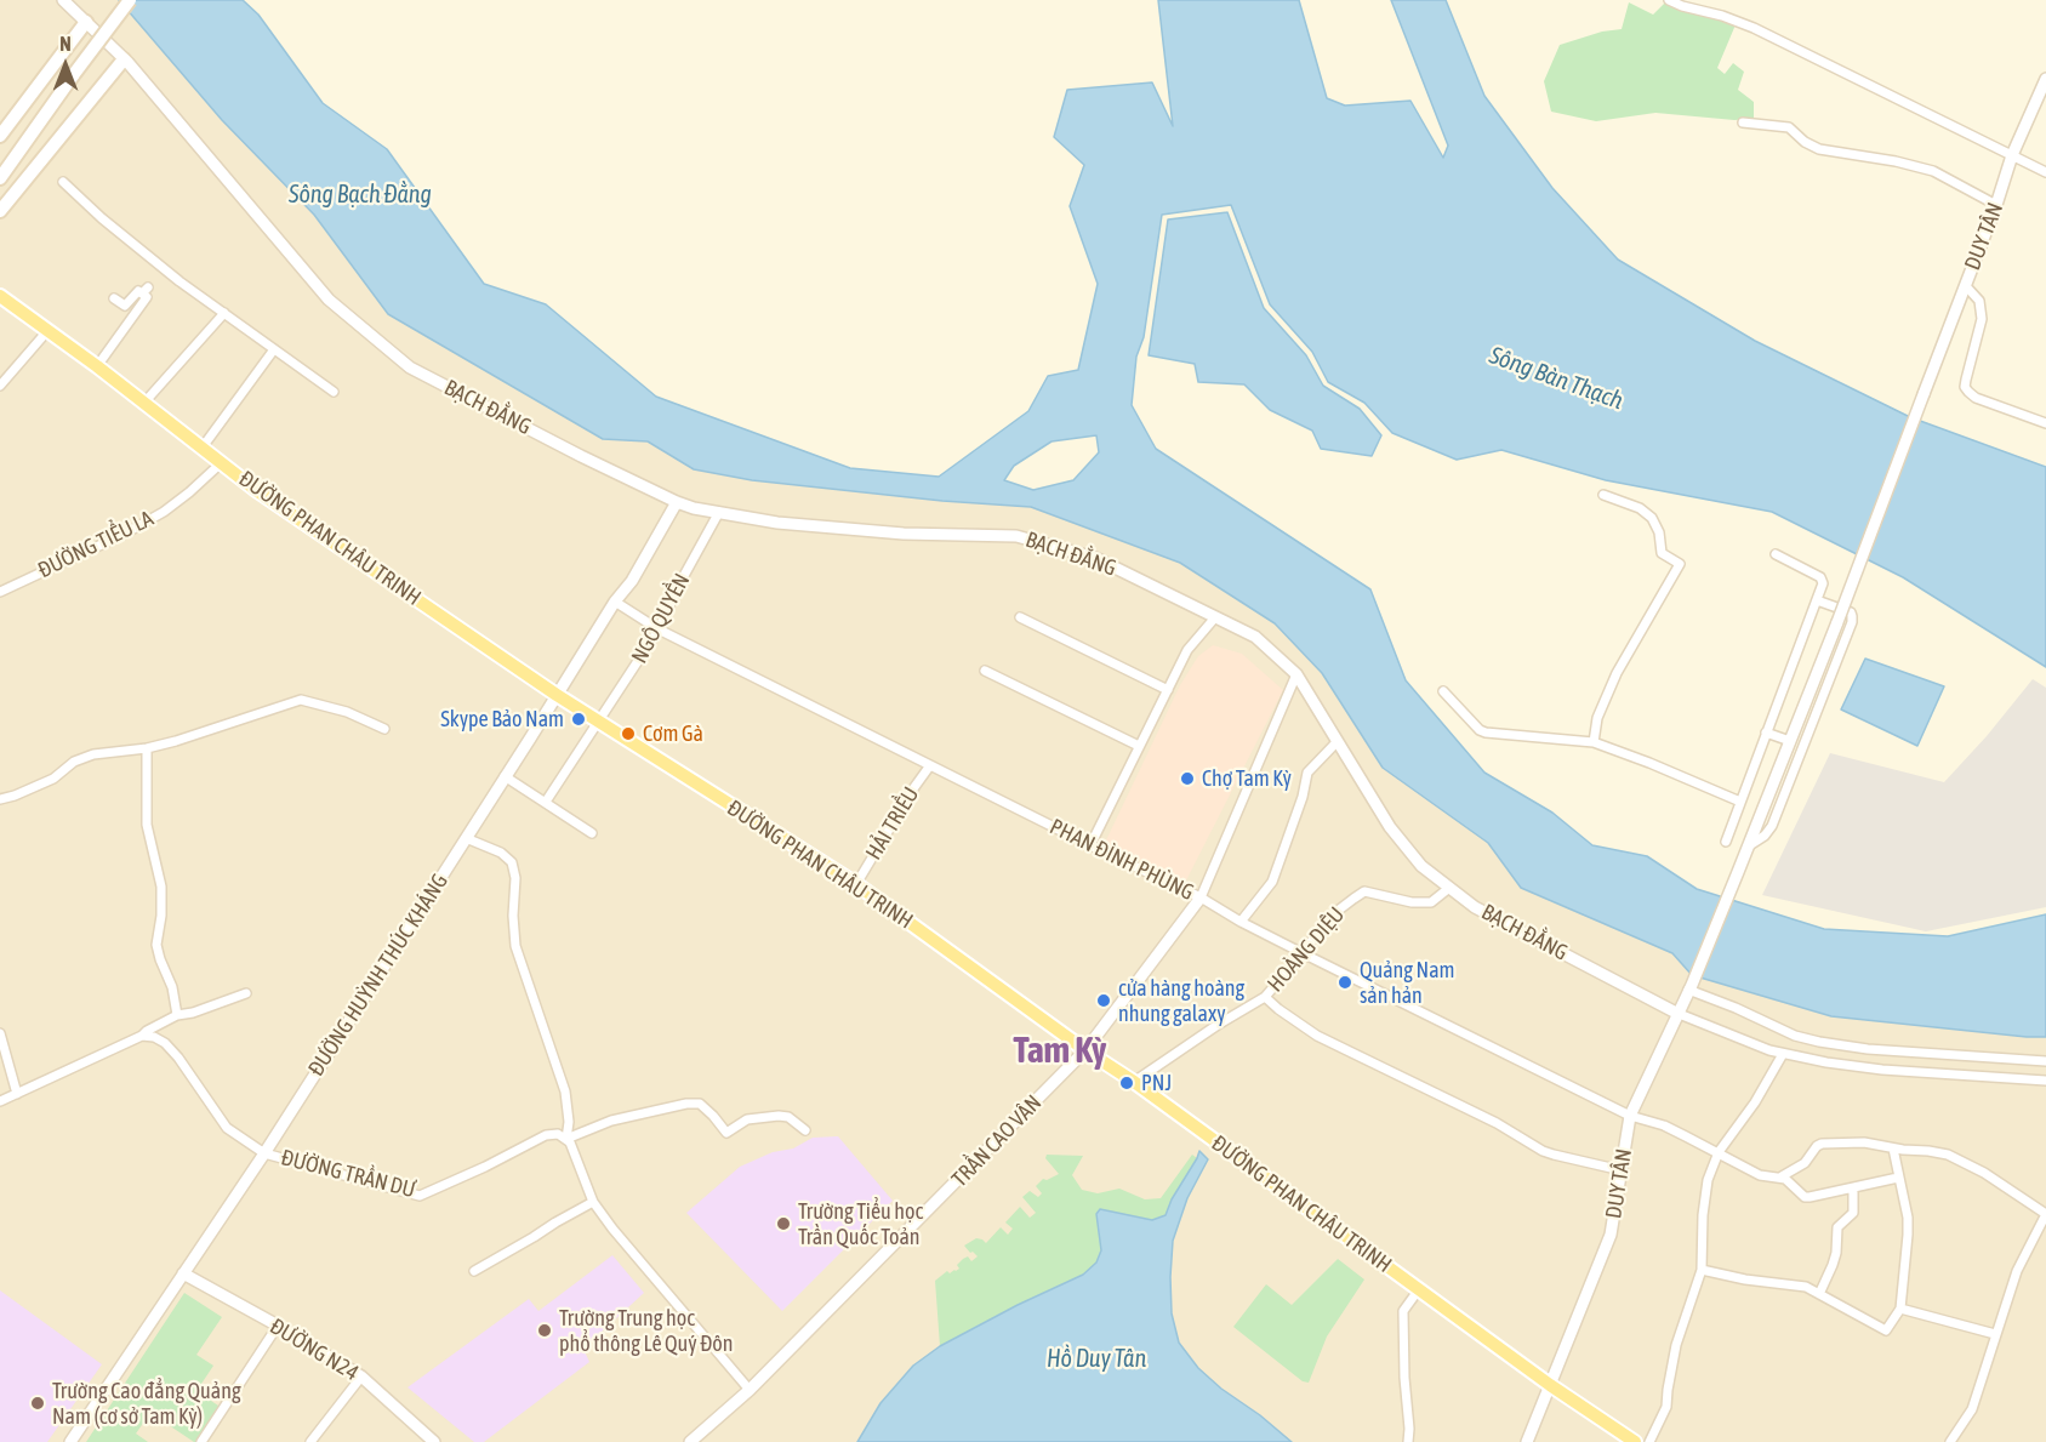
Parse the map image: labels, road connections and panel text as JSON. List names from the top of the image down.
{
  "streets": {
    "main road": ["ĐƯỜNG PHAN CHÂU TRINH"],
    "street": [
      "DUY TÂN",
      "BẠCH ĐẰNG",
      "ĐƯỜNG TIỂU LA",
      "NGÔ QUYỀN",
      "HẢI TRIỀU",
      "PHAN ĐÌNH PHÙNG",
      "HOÀNG DIỆU",
      "ĐƯỜNG HUỲNH THÚC KHÁNG",
      "TRẦN CAO VÂN",
      "ĐƯỜNG TRẦN DƯ",
      "ĐƯỜNG N24"
    ]
  },
  "crossings": [
    ["DUY TÂN", "BẠCH ĐẰNG"],
    ["DUY TÂN", "ĐƯỜNG PHAN CHÂU TRINH"],
    ["DUY TÂN", "PHAN ĐÌNH PHÙNG"],
    ["BẠCH ĐẰNG", "NGÔ QUYỀN"],
    ["BẠCH ĐẰNG", "HOÀNG DIỆU"],
    ["BẠCH ĐẰNG", "ĐƯỜNG HUỲNH THÚC KHÁNG"],
    ["BẠCH ĐẰNG", "TRẦN CAO VÂN"],
    ["ĐƯỜNG PHAN CHÂU TRINH", "ĐƯỜNG TIỂU LA"],
    ["ĐƯỜNG PHAN CHÂU TRINH", "NGÔ QUYỀN"],
    ["ĐƯỜNG PHAN CHÂU TRINH", "HẢI TRIỀU"],
    ["ĐƯỜNG PHAN CHÂU TRINH", "HOÀNG DIỆU"],
    ["ĐƯỜNG PHAN CHÂU TRINH", "ĐƯỜNG HUỲNH THÚC KHÁNG"],
    ["ĐƯỜNG PHAN CHÂU TRINH", "TRẦN CAO VÂN"],
    ["NGÔ QUYỀN", "PHAN ĐÌNH PHÙNG"],
    ["HẢI TRIỀU", "PHAN ĐÌNH PHÙNG"],
    ["PHAN ĐÌNH PHÙNG", "HOÀNG DIỆU"],
    ["PHAN ĐÌNH PHÙNG", "ĐƯỜNG HUỲNH THÚC KHÁNG"],
    ["PHAN ĐÌNH PHÙNG", "TRẦN CAO VÂN"],
    ["ĐƯỜNG HUỲNH THÚC KHÁNG", "ĐƯỜNG TRẦN DƯ"],
    ["ĐƯỜNG HUỲNH THÚC KHÁNG", "ĐƯỜNG N24"]
  ],
  "districts": ["Tam Kỳ"],
  "water": ["Sông Bạch Đằng", "Sông Bàn Thạch", "Hồ Duy Tân"],
  "places": [
    "Skype Bảo Nam",
    "Cơm Gà",
    "Chợ Tam Kỳ",
    "Quảng Nam sản hản",
    "cửa hàng hoàng nhung galaxy",
    "PNJ",
    "Trường Tiểu học Trần Quốc Toản",
    "Trường Trung học phổ thông Lê Quý Đôn",
    "Trường Cao đẳng Quảng Nam (cơ sở Tam Kỳ)"
  ],
  "north": "top"
}
